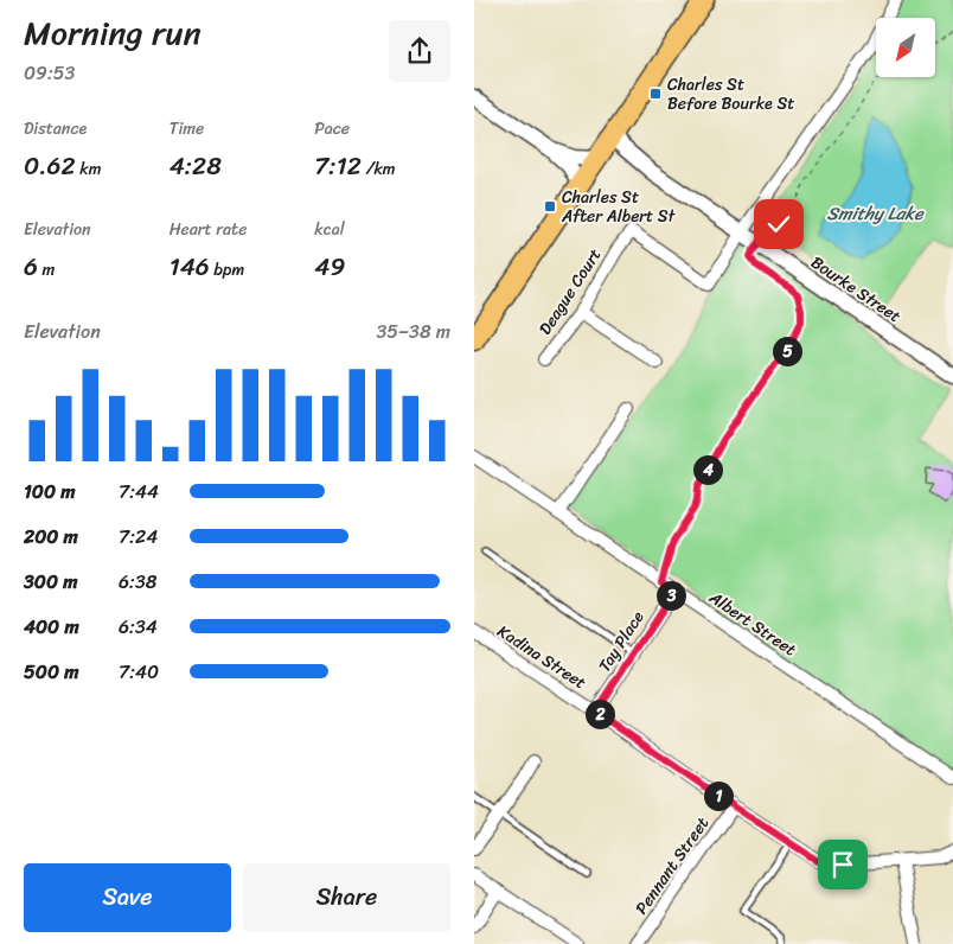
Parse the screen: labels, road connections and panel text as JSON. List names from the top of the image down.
{
  "streets": {
    "street": [
      "Bourke Street",
      "Deague Court",
      "Albert Street",
      "Tay Place",
      "Kadina Street",
      "Pennant Street"
    ]
  },
  "crossings": [
    ["Bourke Street", "Deague Court"],
    ["Albert Street", "Tay Place"],
    ["Tay Place", "Kadina Street"],
    ["Kadina Street", "Pennant Street"]
  ],
  "water": ["Smithy Lake"],
  "places": {
    "transit": ["Charles St Before Bourke St", "Charles St After Albert St"]
  },
  "north": "bottom left",
  "page": {
    "heading": ["Morning run", "09:53"],
    "stats": [
      ["Distance", "0.62 km"],
      ["Time", "4:28"],
      ["Pace", "7:12 /km"],
      ["Elevation", "6 m"],
      ["Heart rate", "146 bpm"],
      ["kcal", "49"]
    ],
    "chart": ["Elevation", "35–38 m"],
    "pins": [
      "5",
      "4",
      "3",
      "2",
      "1"
    ],
    "list": [
      {
        "name": "100 m",
        "note": "7:44"
      },
      {
        "name": "200 m",
        "note": "7:24"
      },
      {
        "name": "300 m",
        "note": "6:38"
      },
      {
        "name": "400 m",
        "note": "6:34"
      },
      {
        "name": "500 m",
        "note": "7:40"
      }
    ],
    "buttons": ["Save", "Share"]
  }
}
